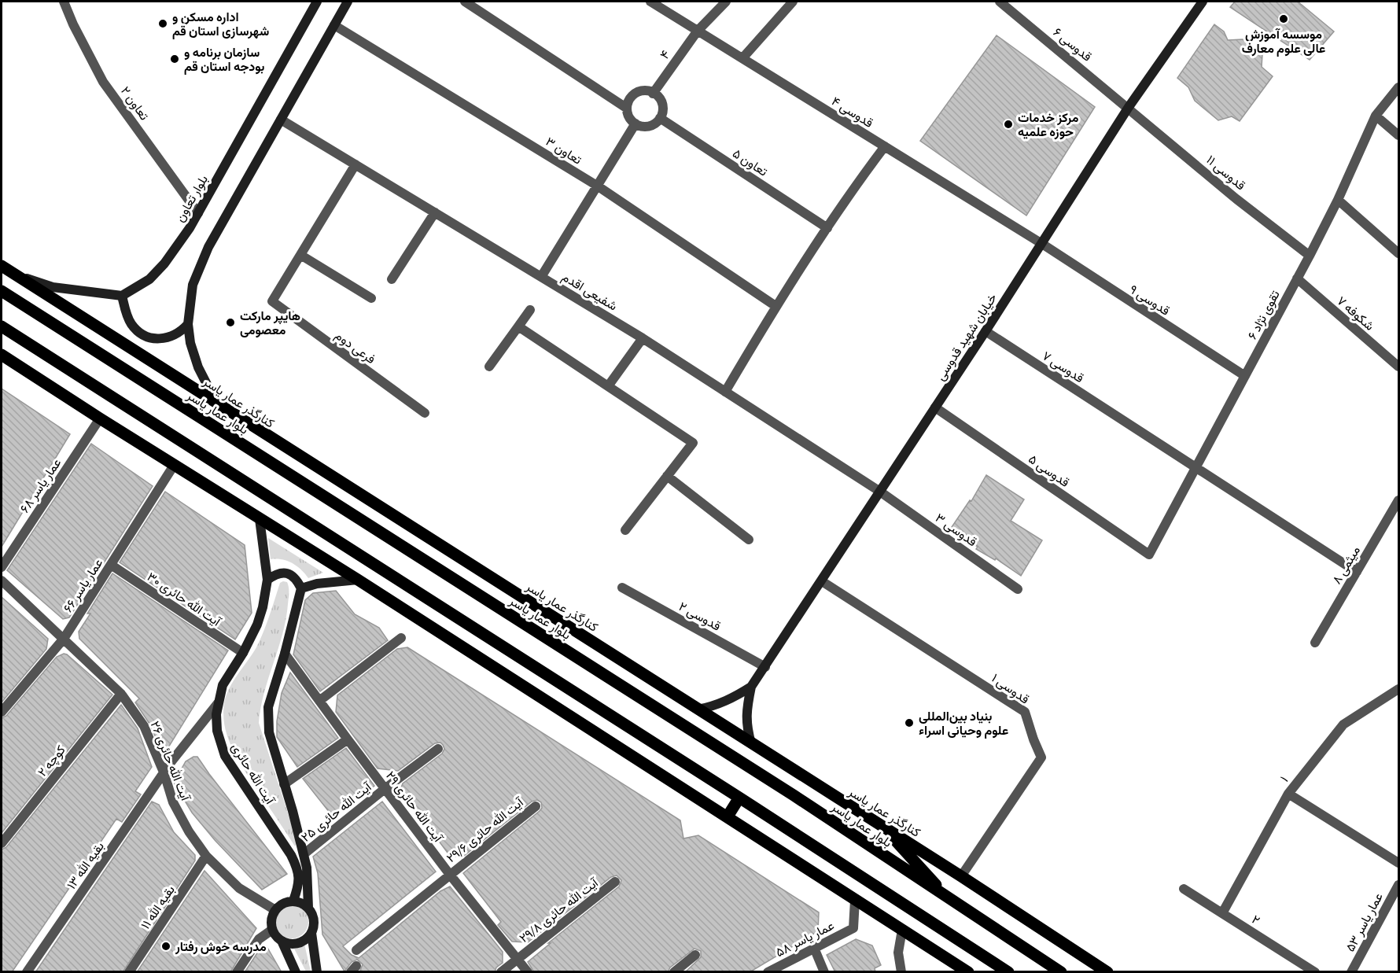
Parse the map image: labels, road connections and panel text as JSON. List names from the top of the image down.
{
  "streets": {
    "main road": [
      "بلوار تعاون",
      "خیابان شهید قدوسی",
      "کنارگذر عمار یاسر",
      "بلوار عمار یاسر",
      "آیت الله حائری"
    ],
    "street": [
      "قدوسی ۶",
      "۴",
      "تعاون ۲",
      "قدوسی ۴",
      "تعاون ۳",
      "تعاون ۵",
      "قدوسی ۱۱",
      "شفیعی اقدم",
      "قدوسی ۹",
      "شکوفه ۷",
      "تقوی نژاد ۶",
      "فرعی دوم",
      "قدوسی ۷",
      "قدوسی ۵",
      "عمار یاسر ۶۸",
      "قدوسی ۳",
      "میثمی ۸",
      "عمار یاسر ۶۶",
      "آیت الله حائری ۳۰",
      "قدوسی ۲",
      "قدوسی ۱",
      "کوچه ۲",
      "آیت الله حائری ۲۶",
      "۱",
      "آیت الله حائری ۲۹",
      "آیت الله حائری ۲۵",
      "آیت الله حائری ۲۹/۶",
      "بقیه الله ۱۳",
      "بقیه الله ۱۱",
      "آیت الله حائری ۲۹/۸",
      "۲",
      "عمار یاسر ۵۳",
      "عمار یاسر ۵۸"
    ]
  },
  "crossings": [
    ["قدوسی ۶", "قدوسی ۱۱"],
    ["قدوسی ۶", "خیابان شهید قدوسی"],
    ["۴", "قدوسی ۴"],
    ["۴", "تعاون ۵"],
    ["تعاون ۲", "بلوار تعاون"],
    ["قدوسی ۴", "قدوسی ۹"],
    ["قدوسی ۴", "خیابان شهید قدوسی"],
    ["قدوسی ۱۱", "تقوی نژاد ۶"],
    ["قدوسی ۱۱", "خیابان شهید قدوسی"],
    ["شفیعی اقدم", "خیابان شهید قدوسی"],
    ["شفیعی اقدم", "قدوسی ۳"],
    ["قدوسی ۹", "تقوی نژاد ۶"],
    ["قدوسی ۹", "خیابان شهید قدوسی"],
    ["شکوفه ۷", "تقوی نژاد ۶"],
    ["تقوی نژاد ۶", "قدوسی ۷"],
    ["تقوی نژاد ۶", "قدوسی ۵"],
    ["خیابان شهید قدوسی", "قدوسی ۷"],
    ["خیابان شهید قدوسی", "قدوسی ۵"],
    ["خیابان شهید قدوسی", "قدوسی ۳"],
    ["خیابان شهید قدوسی", "قدوسی ۲"],
    ["خیابان شهید قدوسی", "قدوسی ۱"],
    ["قدوسی ۷", "میثمی ۸"],
    ["کنارگذر عمار یاسر", "قدوسی ۱"],
    ["عمار یاسر ۶۶", "آیت الله حائری ۳۰"],
    ["عمار یاسر ۶۶", "آیت الله حائری ۲۶"],
    ["آیت الله حائری ۳۰", "آیت الله حائری"],
    ["کوچه ۲", "آیت الله حائری ۲۶"],
    ["آیت الله حائری ۲۶", "آیت الله حائری"],
    ["آیت الله حائری ۲۶", "بقیه الله ۱۳"],
    ["آیت الله حائری ۲۶", "بقیه الله ۱۱"],
    ["آیت الله حائری", "آیت الله حائری ۲۹"],
    ["آیت الله حائری", "آیت الله حائری ۲۵"],
    ["آیت الله حائری", "بقیه الله ۱۳"],
    ["۱", "۲"],
    ["آیت الله حائری ۲۹", "آیت الله حائری ۲۵"],
    ["آیت الله حائری ۲۹", "آیت الله حائری ۲۹/۶"],
    ["آیت الله حائری ۲۹", "آیت الله حائری ۲۹/۸"]
  ],
  "places": [
    "موسسه آموزش عالی علوم معارف",
    "اداره مسکن و شهرسازی استان قم",
    "سازمان برنامه و بودجه استان قم",
    "مرکز خدمات حوزه علمیه",
    "هایپر مارکت معصومی",
    "بنیاد بین‌المللی علوم وحیانی اسراء",
    "مدرسه خوش رفتار"
  ]
}
